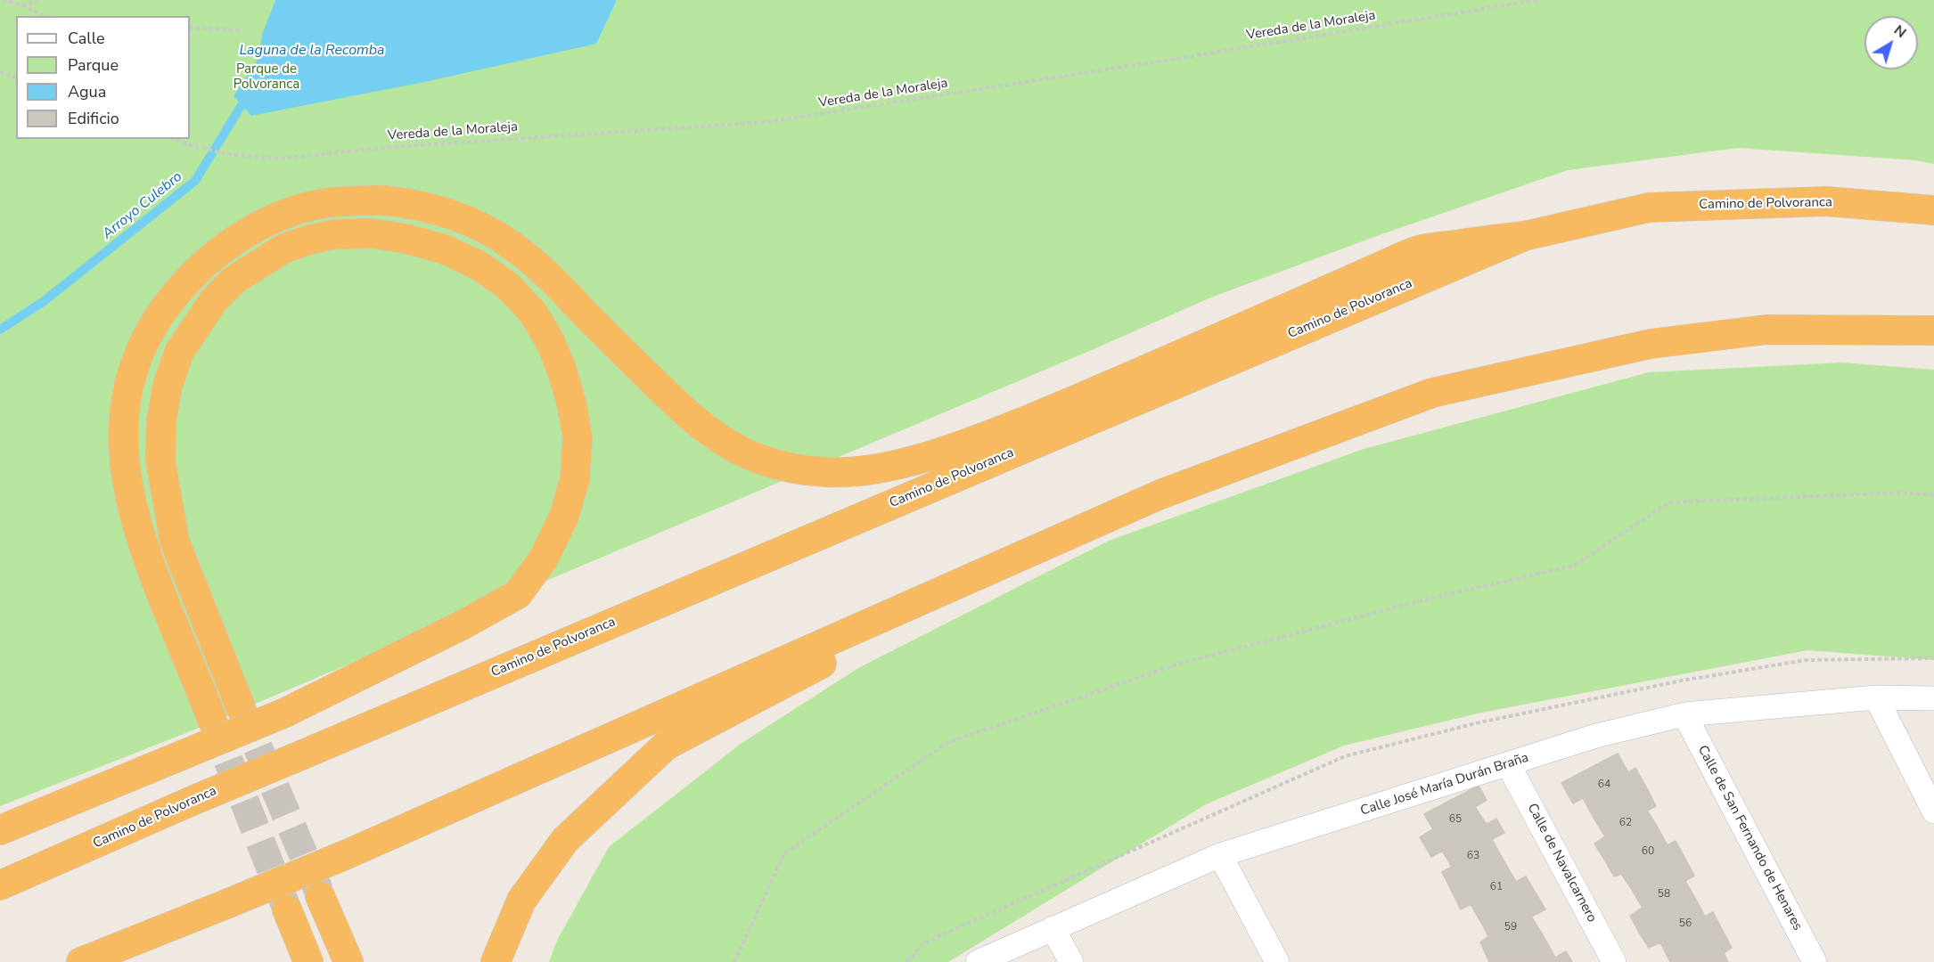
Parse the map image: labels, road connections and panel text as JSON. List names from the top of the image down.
{
  "streets": {
    "highway": ["Camino de Polvoranca"],
    "street": ["Calle José María Durán Braña", "Calle de San Fernando de Henares", "Calle de Navalcarnero"],
    "path": ["Vereda de la Moraleja"]
  },
  "crossings": [
    ["Calle José María Durán Braña", "Calle de San Fernando de Henares"],
    ["Calle José María Durán Braña", "Calle de Navalcarnero"]
  ],
  "water": ["Laguna de la Recomba", "Arroyo Culebro"],
  "parks": ["Parque de Polvoranca"],
  "house_numbers": [
    "64",
    "65",
    "62",
    "60",
    "63",
    "61",
    "58",
    "56",
    "59"
  ],
  "legend": [
    "Calle",
    "Parque",
    "Agua",
    "Edificio"
  ],
  "north": "top right"
}
